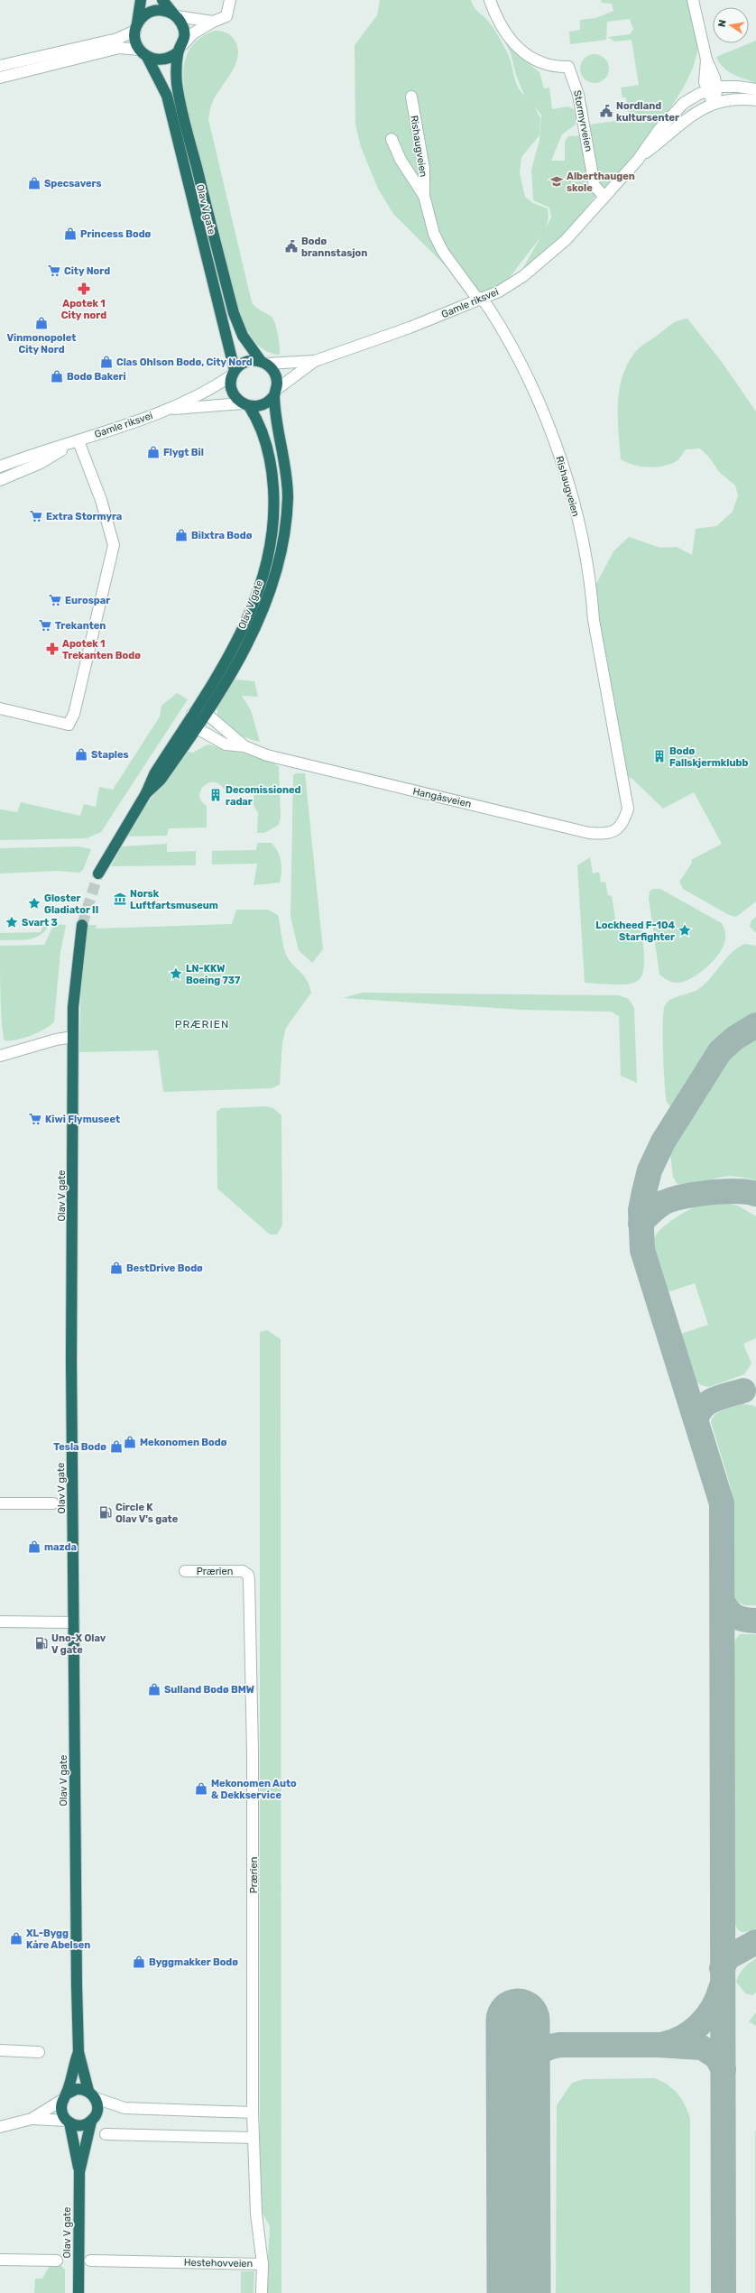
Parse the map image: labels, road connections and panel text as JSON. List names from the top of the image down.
{
  "streets": {
    "highway": ["Olav V gate"],
    "street": [
      "Stormyrveien",
      "Rishaugveien",
      "Gamle riksvei",
      "Hangåsveien",
      "Prærien",
      "Hestehovveien"
    ]
  },
  "crossings": [
    ["Stormyrveien", "Gamle riksvei"],
    ["Rishaugveien", "Gamle riksvei"],
    ["Rishaugveien", "Hangåsveien"],
    ["Olav V gate", "Gamle riksvei"],
    ["Prærien", "Hestehovveien"]
  ],
  "districts": ["PRÆRIEN"],
  "places": {
    "public building": ["Nordland kultursenter", "Bodø brannstasjon"],
    "school or university": ["Alberthaugen skole"],
    "shop": [
      "Specsavers",
      "Princess Bodø",
      "Vinmonopolet City Nord",
      "Clas Ohlson Bodø, City Nord",
      "Bodø Bakeri",
      "Flygt Bil",
      "Bilxtra Bodø",
      "Staples",
      "BestDrive Bodø",
      "Mekonomen Bodø",
      "Tesla Bodø",
      "mazda",
      "Sulland Bodø BMW",
      "Mekonomen Auto & Dekkservice",
      "XL-Bygg Kåre Abelsen",
      "Byggmakker Bodø"
    ],
    "supermarket": [
      "City Nord",
      "Extra Stormyra",
      "Eurospar",
      "Trekanten",
      "Kiwi Flymuseet"
    ],
    "pharmacy": ["Apotek 1 City nord", "Apotek 1 Trekanten Bodø"],
    "building": ["Bodø Fallskjermklubb", "Decomissioned radar"],
    "museum": ["Norsk Luftfartsmuseum"],
    "place": [
      "Gloster Gladiator II",
      "Svart 3",
      "Lockheed F-104 Starfighter",
      "LN-KKW Boeing 737"
    ],
    "fuel station": ["Circle K Olav V's gate", "Uno-X Olav V gate"]
  },
  "north": "left"
}
